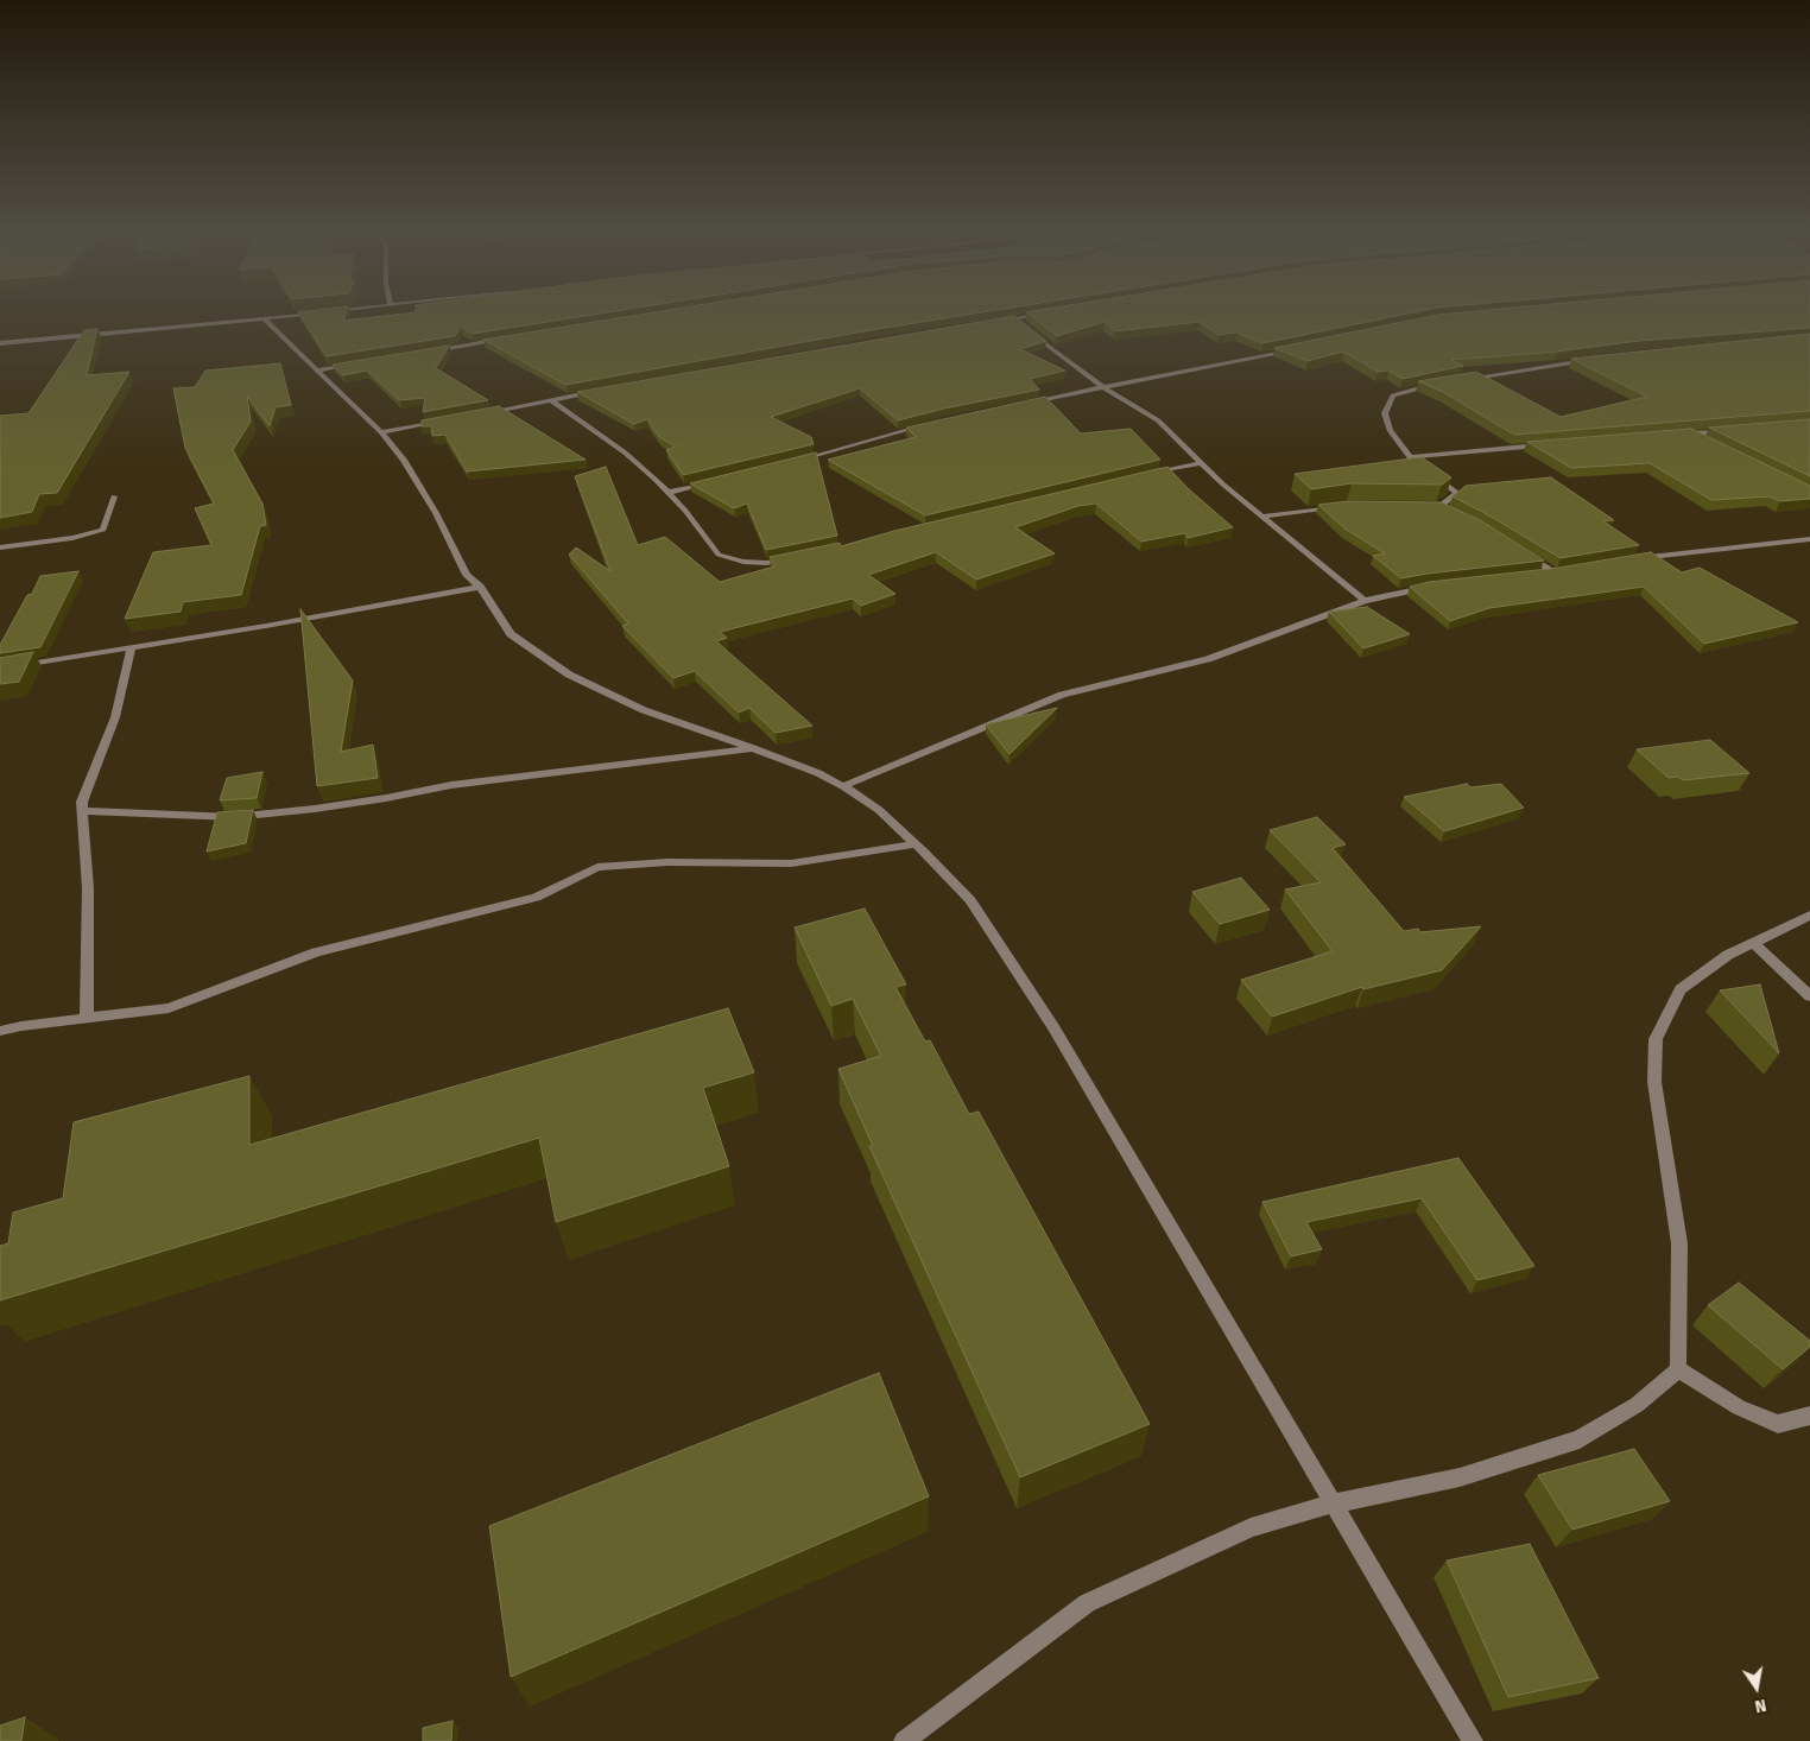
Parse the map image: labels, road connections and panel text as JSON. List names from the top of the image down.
{
  "north": "bottom"
}
